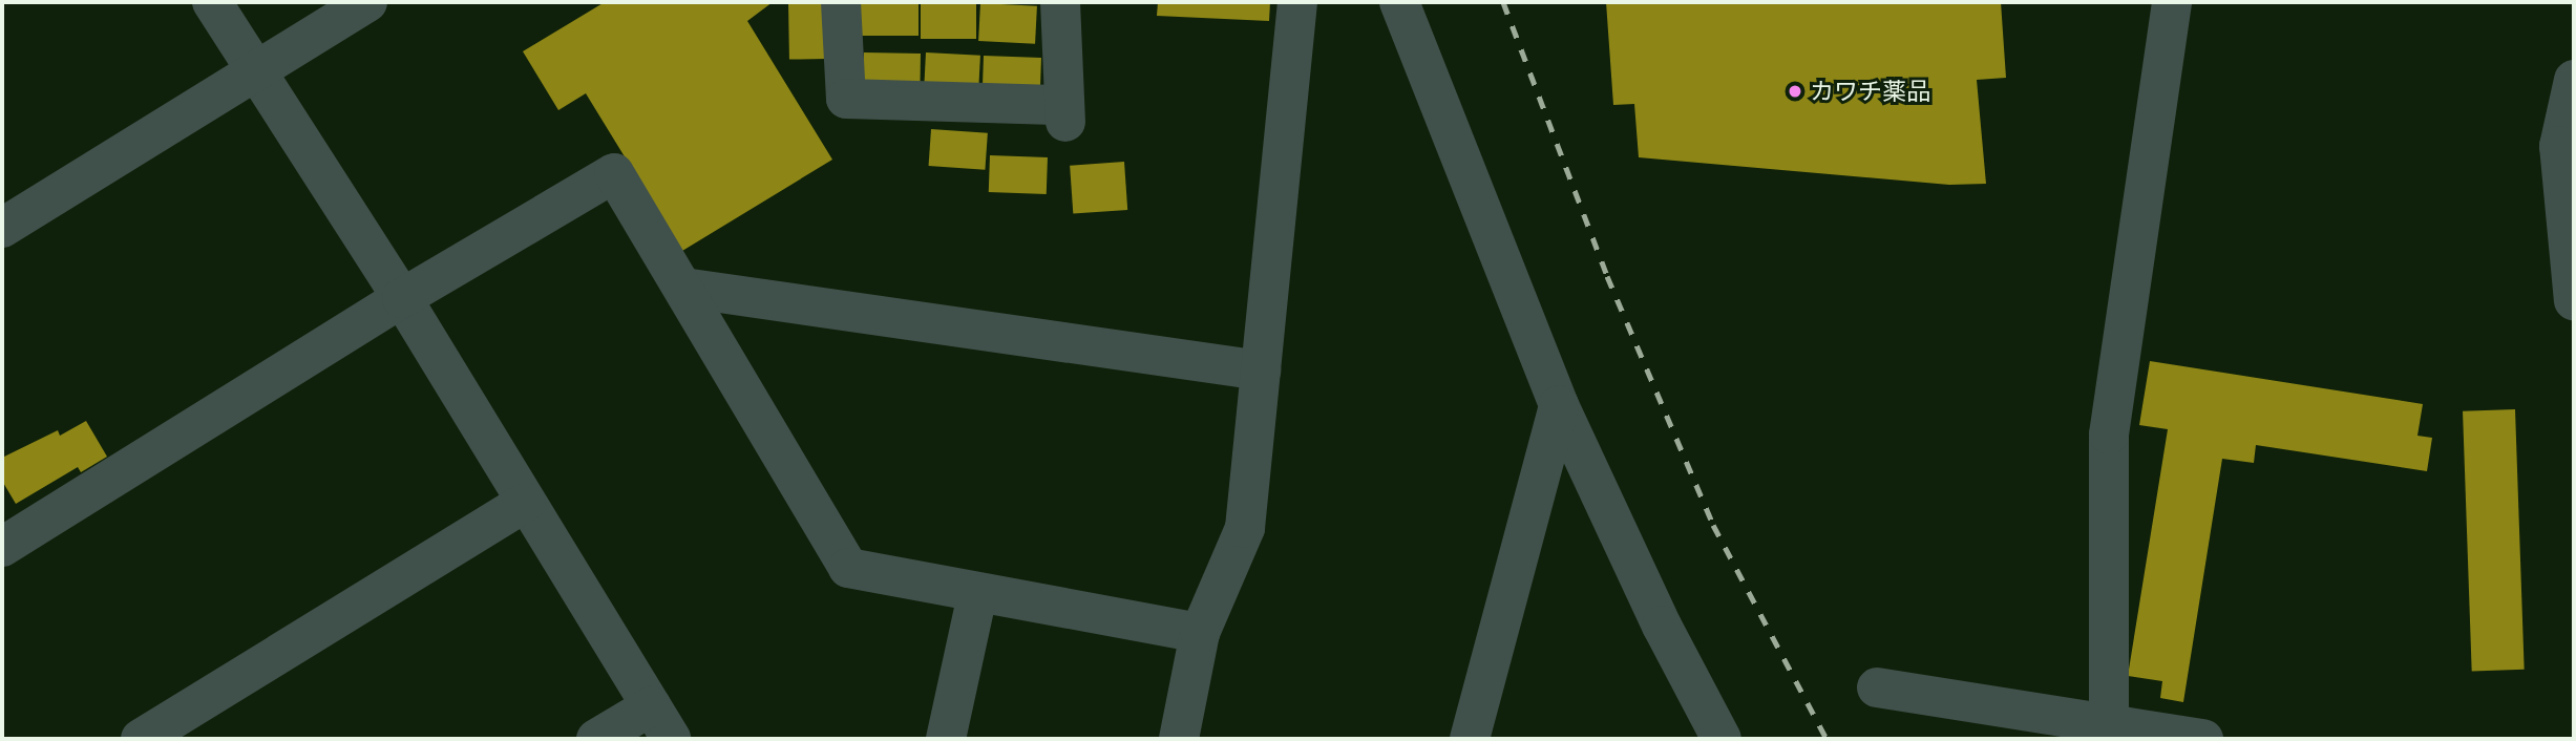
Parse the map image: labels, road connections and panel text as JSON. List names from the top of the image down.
{
  "places": ["カワチ薬品"]
}
